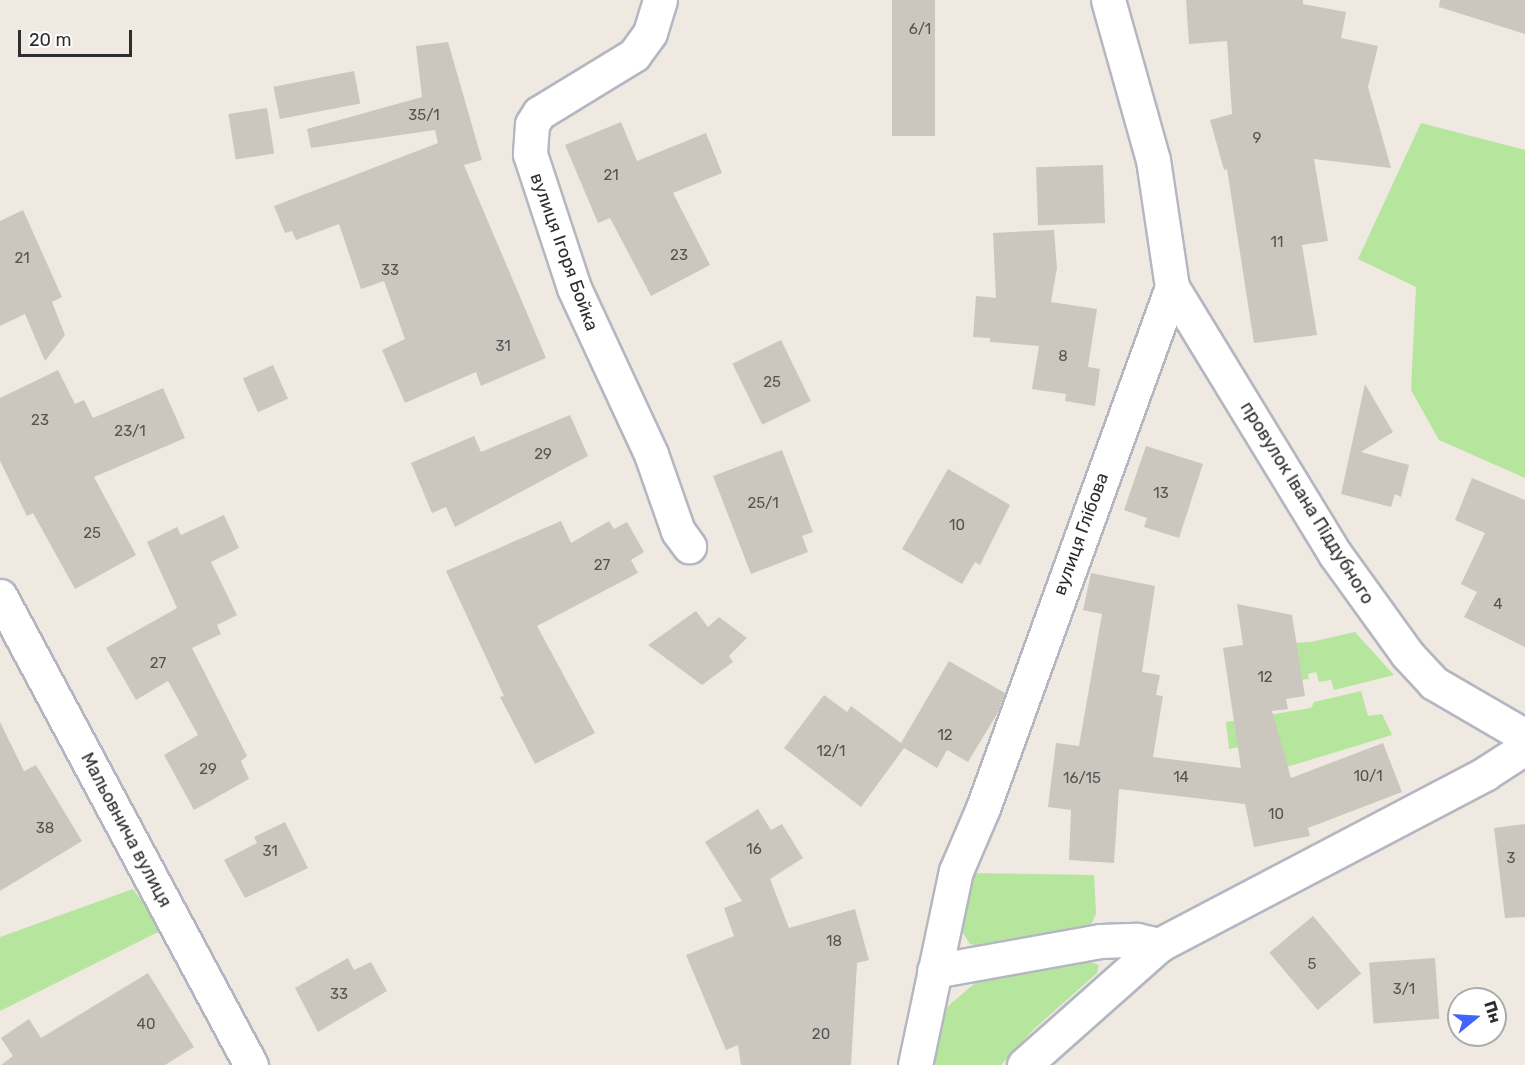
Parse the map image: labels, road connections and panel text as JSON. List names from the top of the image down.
{
  "streets": {
    "street": [
      "вулиця Ігоря Бойка",
      "провулок Івана Піддубного",
      "вулиця Глібова",
      "Мальовнича вулиця"
    ]
  },
  "crossings": [
    ["провулок Івана Піддубного", "вулиця Глібова"]
  ],
  "house_numbers": [
    "6/1",
    "35/1",
    "9",
    "21",
    "11",
    "23",
    "21",
    "33",
    "31",
    "8",
    "25",
    "23",
    "23/1",
    "29",
    "13",
    "25/1",
    "10",
    "25",
    "27",
    "4",
    "27",
    "12",
    "12",
    "12/1",
    "29",
    "10/1",
    "14",
    "16/15",
    "10",
    "38",
    "16",
    "31",
    "3",
    "18",
    "5",
    "3/1",
    "33",
    "40",
    "20"
  ],
  "scale_bar": "20 m",
  "north": "right"
}
